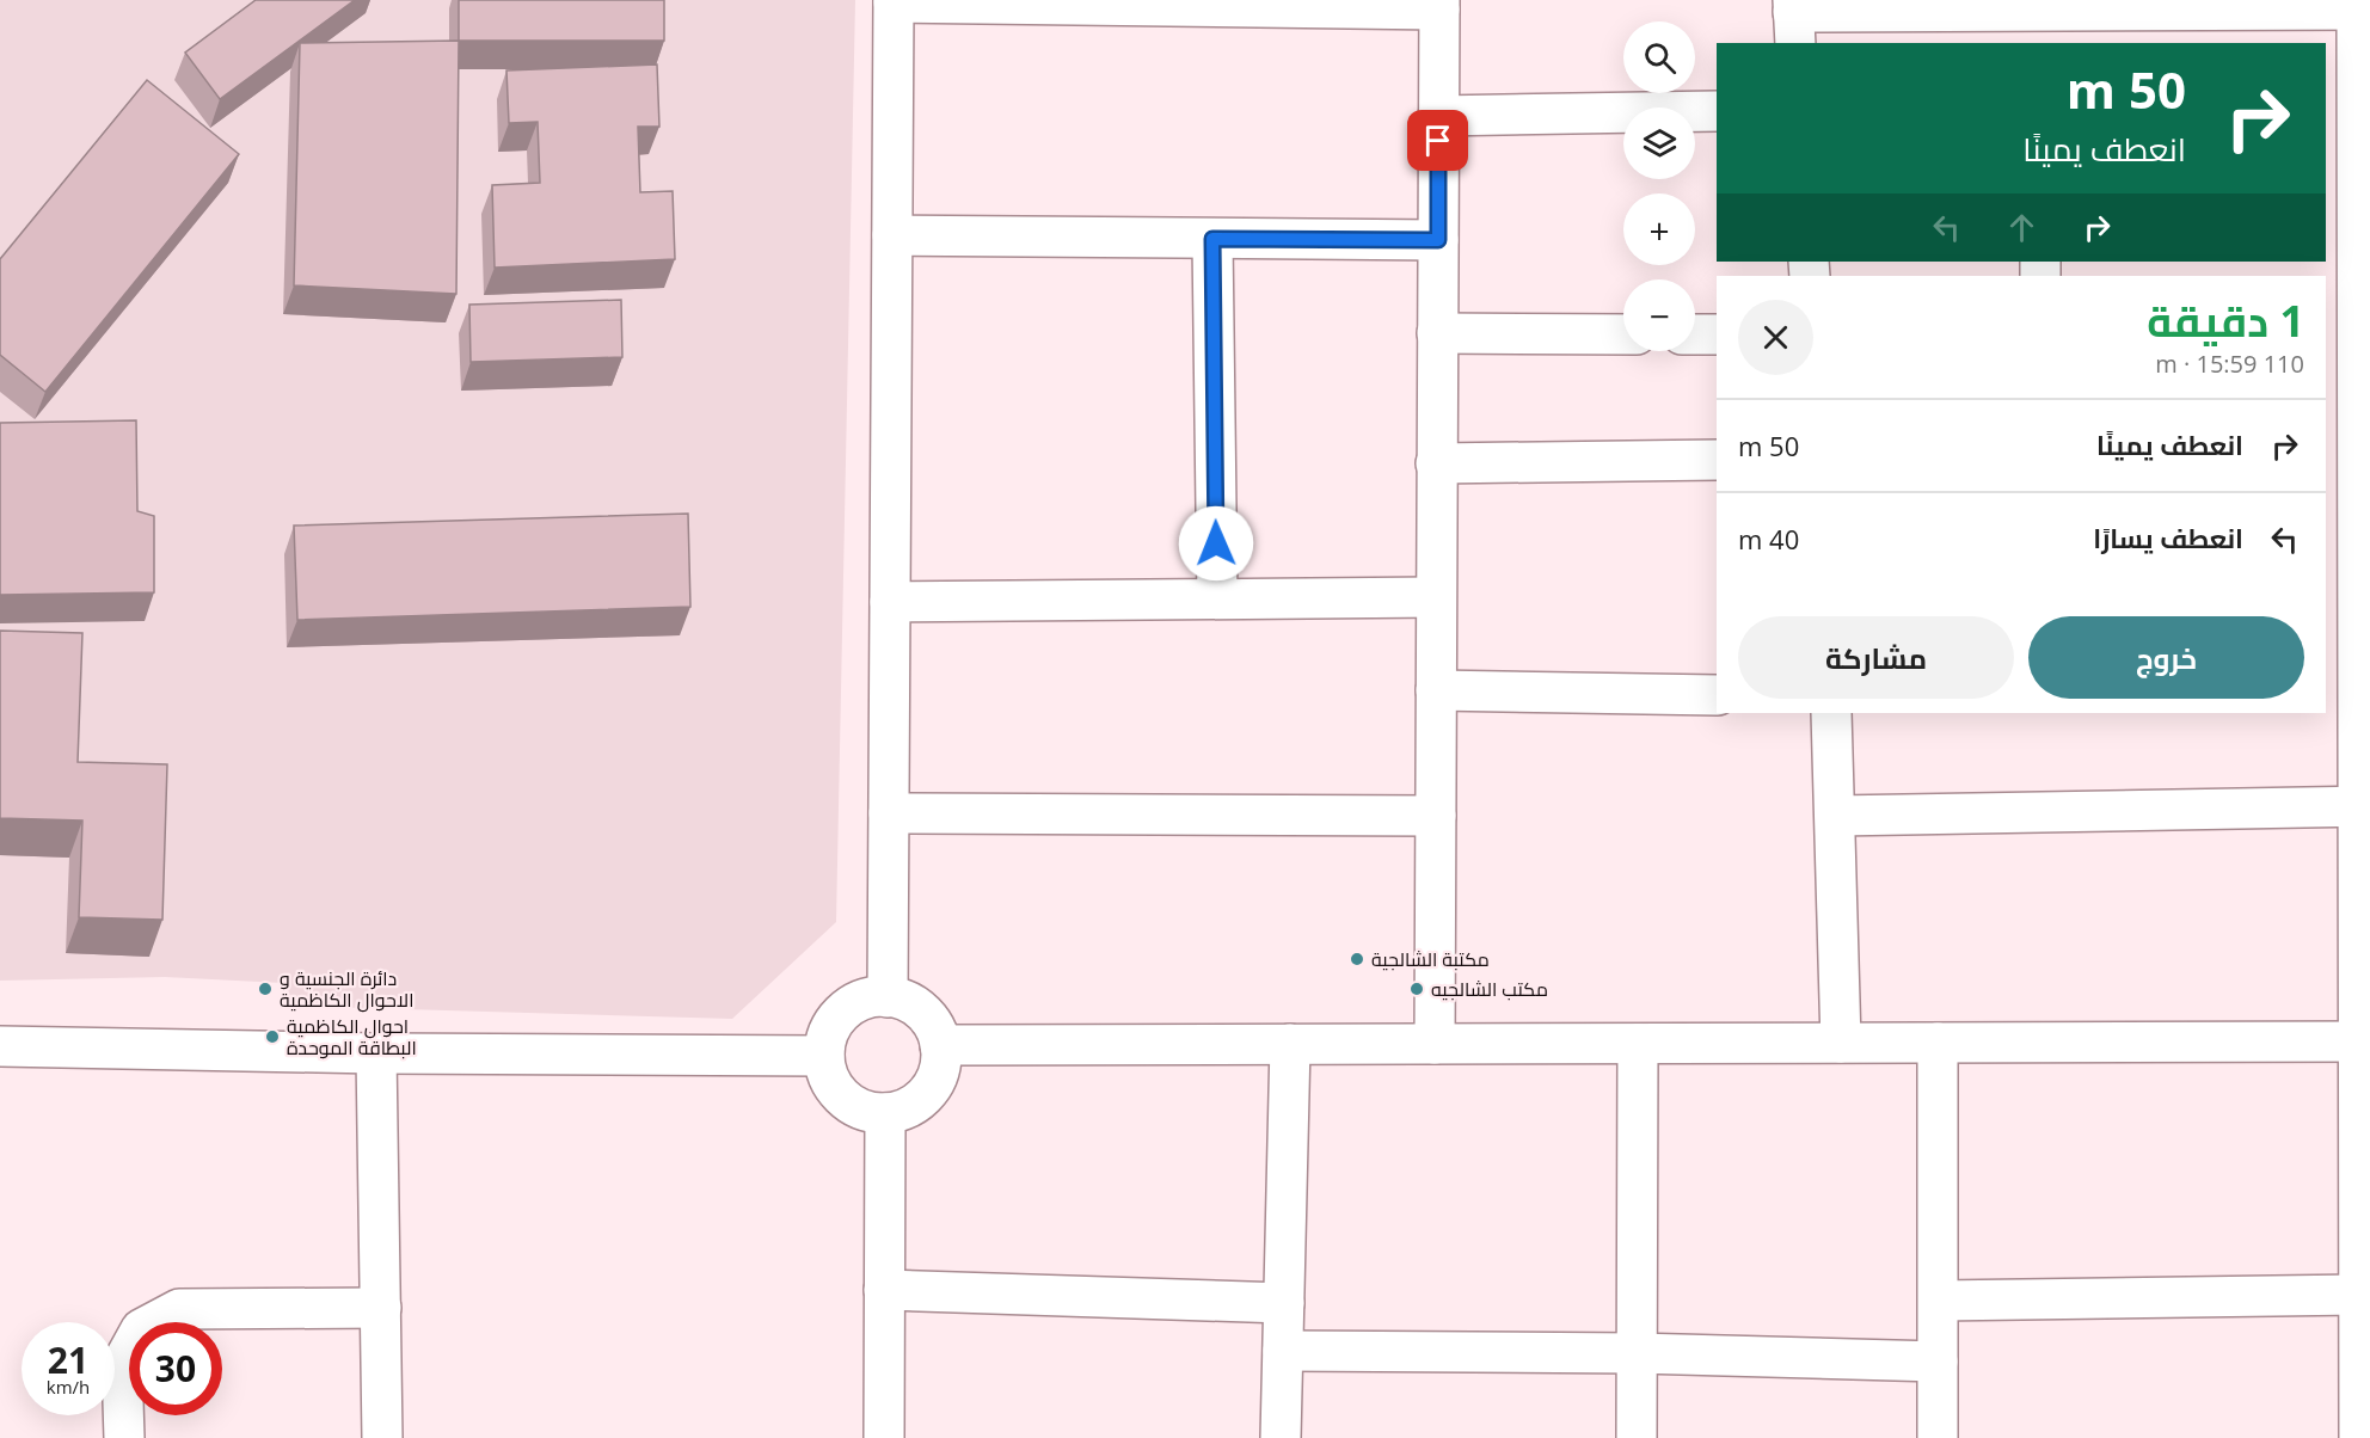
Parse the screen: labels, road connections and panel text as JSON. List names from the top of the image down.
{
  "places": [
    "مكتبة الشالجية",
    "دائرة الجنسية و الاحوال الكاظمية",
    "مكتب الشالجيه",
    "احوال الكاظمية البطاقة الموحدة"
  ],
  "page": {
    "map_buttons": ["+", "−"],
    "turn": ["50 m", "انعطف يمينًا"],
    "heading": ["1 دقيقة", "110 m · 15:59"],
    "list": [
      {
        "name": "انعطف يمينًا",
        "value": "50 m"
      },
      {
        "name": "انعطف يسارًا",
        "value": "40 m"
      }
    ],
    "buttons": ["خروج", "مشاركة"],
    "speed": "21 km/h",
    "limit": "30"
  }
}
